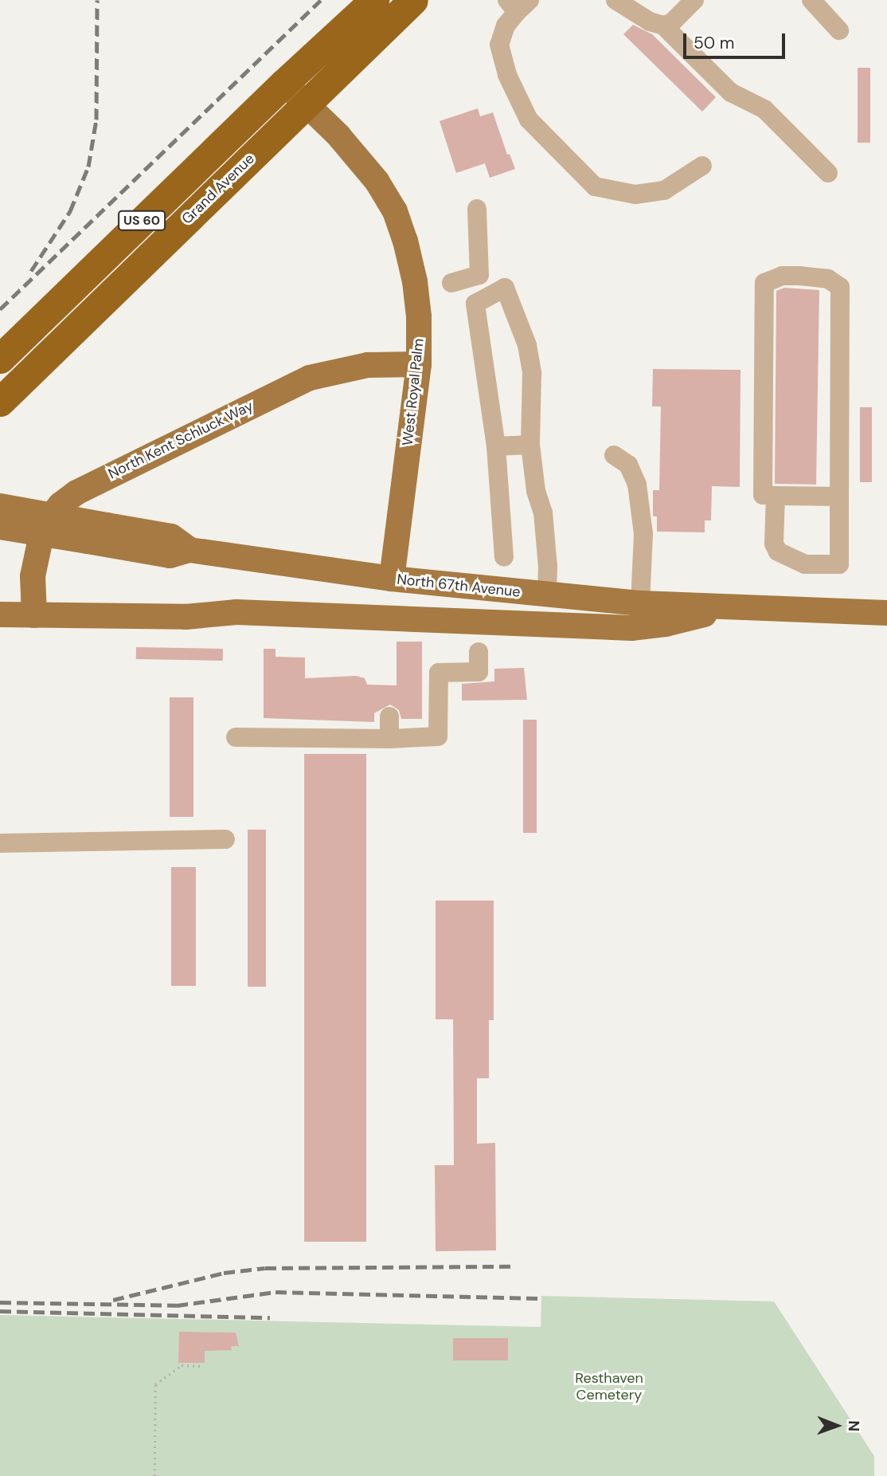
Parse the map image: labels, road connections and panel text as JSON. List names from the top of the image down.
{
  "streets": {
    "highway": ["Grand Avenue", "US 60"],
    "main road": ["West Royal Palm", "North Kent Schluck Way", "North 67th Avenue"]
  },
  "crossings": [
    ["Grand Avenue", "West Royal Palm"],
    ["US 60", "West Royal Palm"],
    ["West Royal Palm", "North Kent Schluck Way"],
    ["West Royal Palm", "North 67th Avenue"],
    ["North Kent Schluck Way", "North 67th Avenue"]
  ],
  "parks": ["Resthaven Cemetery"],
  "scale_bar": "50 m",
  "north": "right"
}
